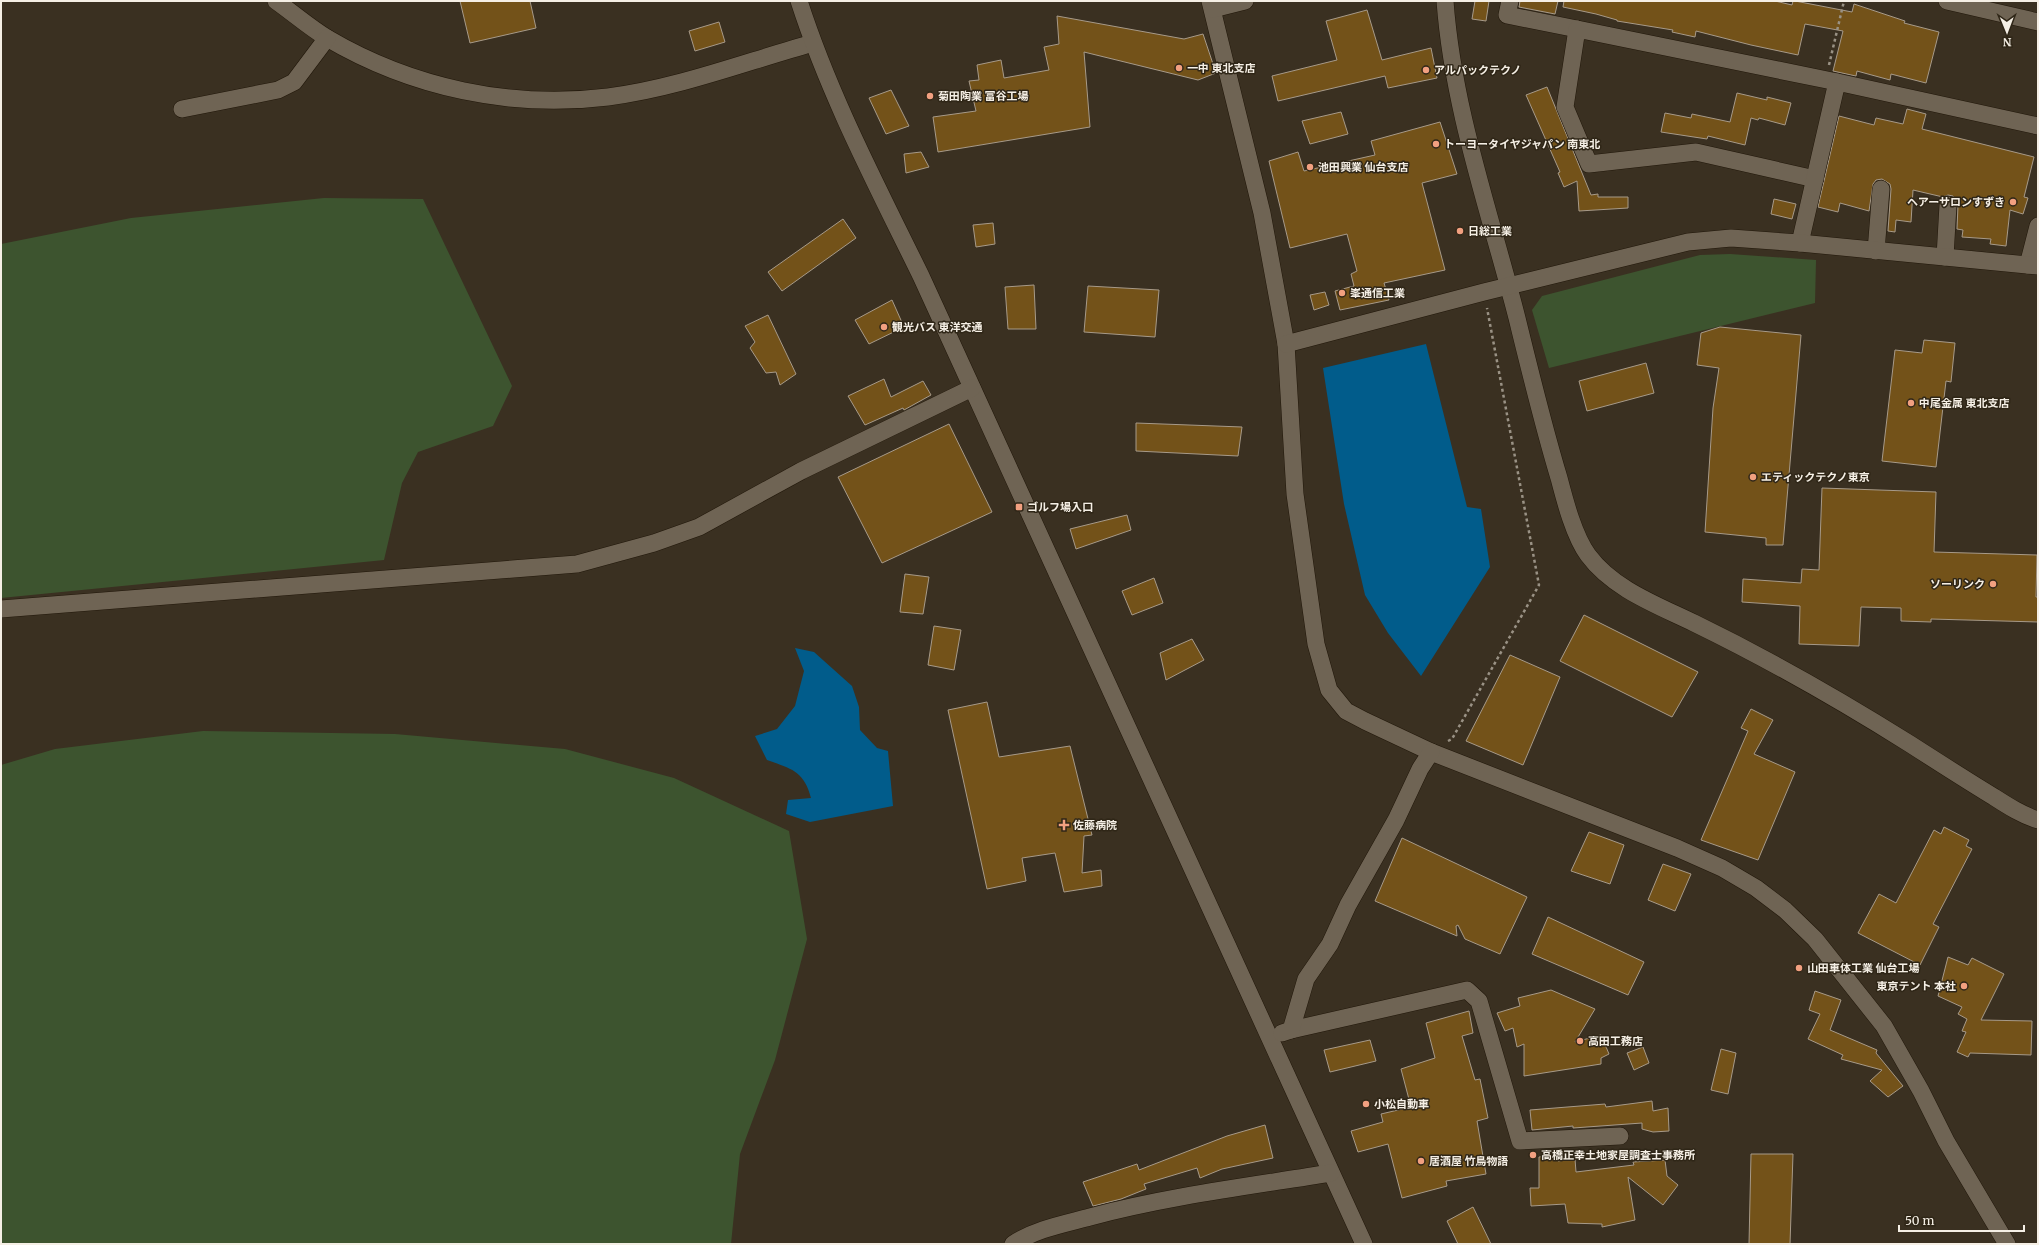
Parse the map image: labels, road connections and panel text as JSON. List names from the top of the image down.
{
  "places": {
    "other": [
      "一中 東北支店",
      "アルパックテクノ",
      "菊田陶業 富谷工場",
      "トーヨータイヤジャパン 南東北",
      "池田興業 仙台支店",
      "ヘアーサロンすずき",
      "日総工業",
      "峯通信工業",
      "観光バス 東洋交通",
      "中尾金属 東北支店",
      "エティックテクノ東京",
      "ソーリンク",
      "山田車体工業 仙台工場",
      "東京テント 本社",
      "高田工務店",
      "小松自動車",
      "高橋正幸土地家屋調査士事務所",
      "居酒屋 竹鳥物語"
    ],
    "transit": ["ゴルフ場入口"],
    "health": ["佐藤病院"]
  },
  "scale_bar": "50 m",
  "north": "bottom"
}
